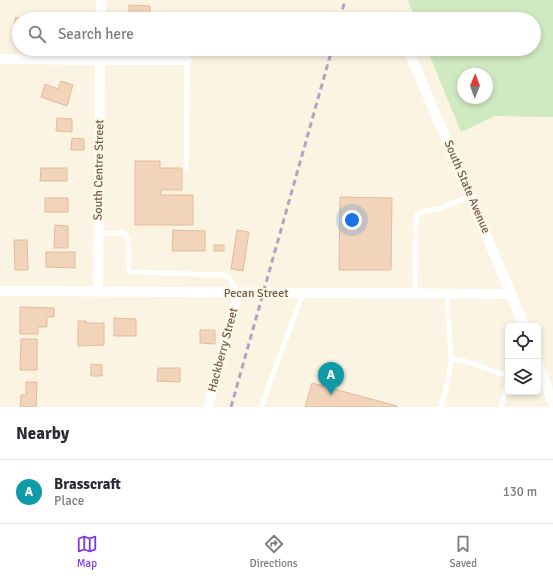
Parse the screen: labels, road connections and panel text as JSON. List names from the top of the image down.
{
  "streets": {
    "street": [
      "South Centre Street",
      "South State Avenue",
      "Pecan Street",
      "Hackberry Street"
    ]
  },
  "crossings": [
    ["South Centre Street", "Pecan Street"],
    ["South State Avenue", "Pecan Street"],
    ["Pecan Street", "Hackberry Street"]
  ],
  "north": "top",
  "page": {
    "search": "Search here",
    "pins": "A",
    "heading": "Nearby",
    "list": [
      {
        "mark": "A",
        "name": "Brasscraft",
        "note": "Place",
        "value": "130 m"
      }
    ],
    "nav": ["Map", "Directions", "Saved"]
  }
}
